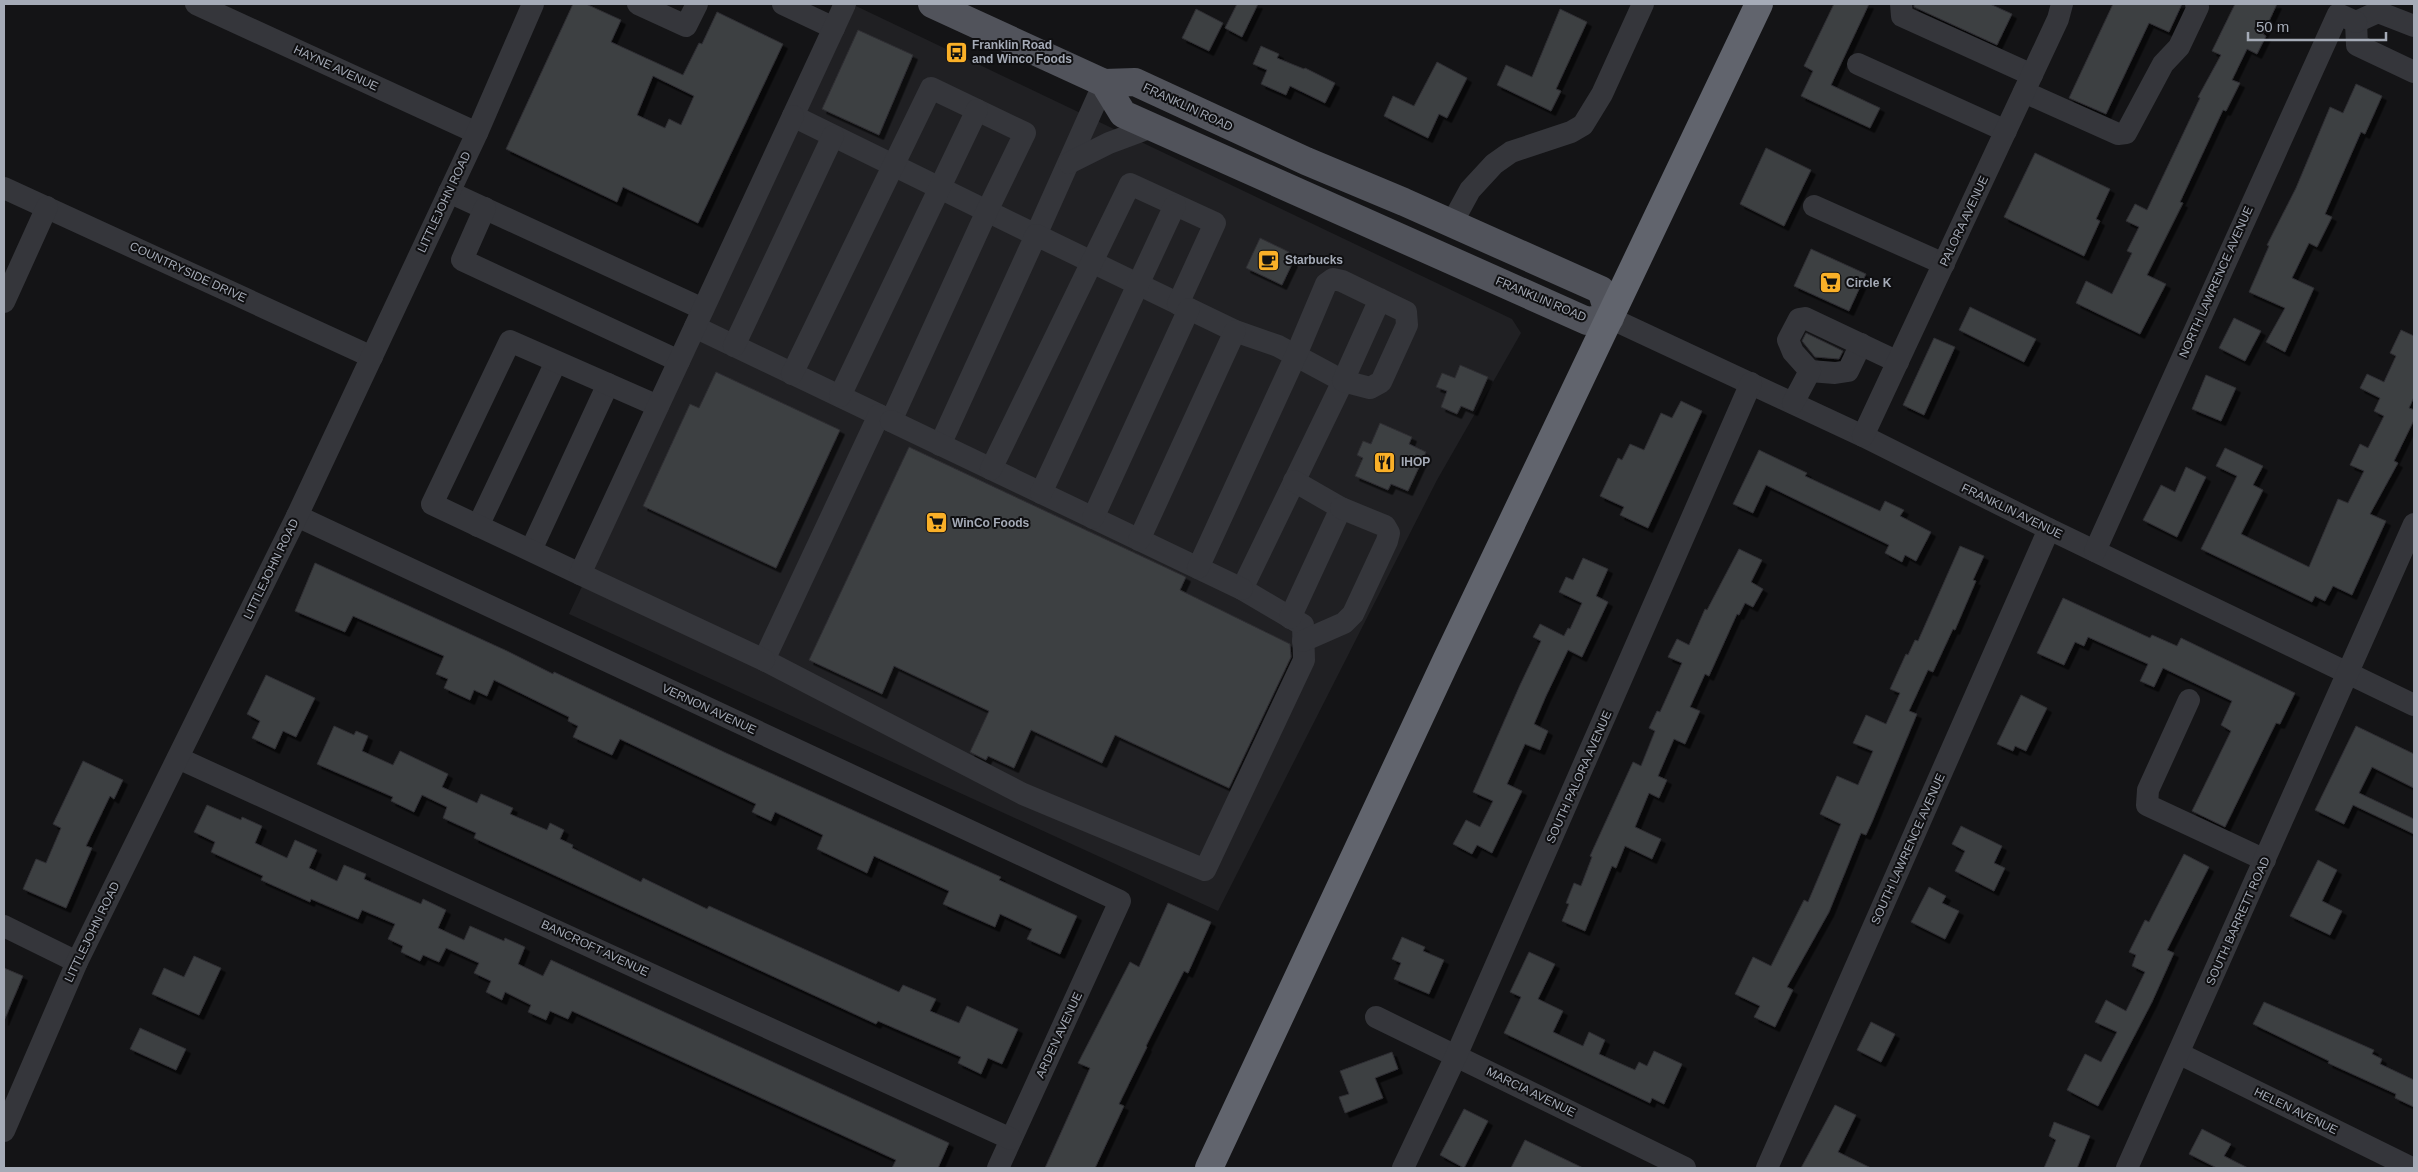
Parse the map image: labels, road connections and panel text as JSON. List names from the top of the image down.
{
  "streets": {
    "main road": ["FRANKLIN ROAD"],
    "street": [
      "HAYNE AVENUE",
      "LITTLEJOHN ROAD",
      "PALORA AVENUE",
      "COUNTRYSIDE DRIVE",
      "NORTH LAWRENCE AVENUE",
      "FRANKLIN AVENUE",
      "VERNON AVENUE",
      "SOUTH PALORA AVENUE",
      "SOUTH LAWRENCE AVENUE",
      "SOUTH BARRETT ROAD",
      "BANCROFT AVENUE",
      "ARDEN AVENUE",
      "MARCIA AVENUE",
      "HELEN AVENUE"
    ]
  },
  "crossings": [
    ["HAYNE AVENUE", "LITTLEJOHN ROAD"],
    ["FRANKLIN ROAD", "FRANKLIN AVENUE"],
    ["LITTLEJOHN ROAD", "COUNTRYSIDE DRIVE"],
    ["LITTLEJOHN ROAD", "VERNON AVENUE"],
    ["LITTLEJOHN ROAD", "BANCROFT AVENUE"],
    ["PALORA AVENUE", "FRANKLIN AVENUE"],
    ["NORTH LAWRENCE AVENUE", "FRANKLIN AVENUE"],
    ["FRANKLIN AVENUE", "SOUTH PALORA AVENUE"],
    ["FRANKLIN AVENUE", "SOUTH LAWRENCE AVENUE"],
    ["FRANKLIN AVENUE", "SOUTH BARRETT ROAD"],
    ["VERNON AVENUE", "ARDEN AVENUE"],
    ["SOUTH PALORA AVENUE", "MARCIA AVENUE"],
    ["SOUTH BARRETT ROAD", "HELEN AVENUE"],
    ["BANCROFT AVENUE", "ARDEN AVENUE"]
  ],
  "places": {
    "bus stop": ["Franklin Road and Winco Foods"],
    "cafe": ["Starbucks"],
    "supermarket": ["Circle K", "WinCo Foods"],
    "restaurant": ["IHOP"]
  },
  "scale_bar": "50 m"
}
